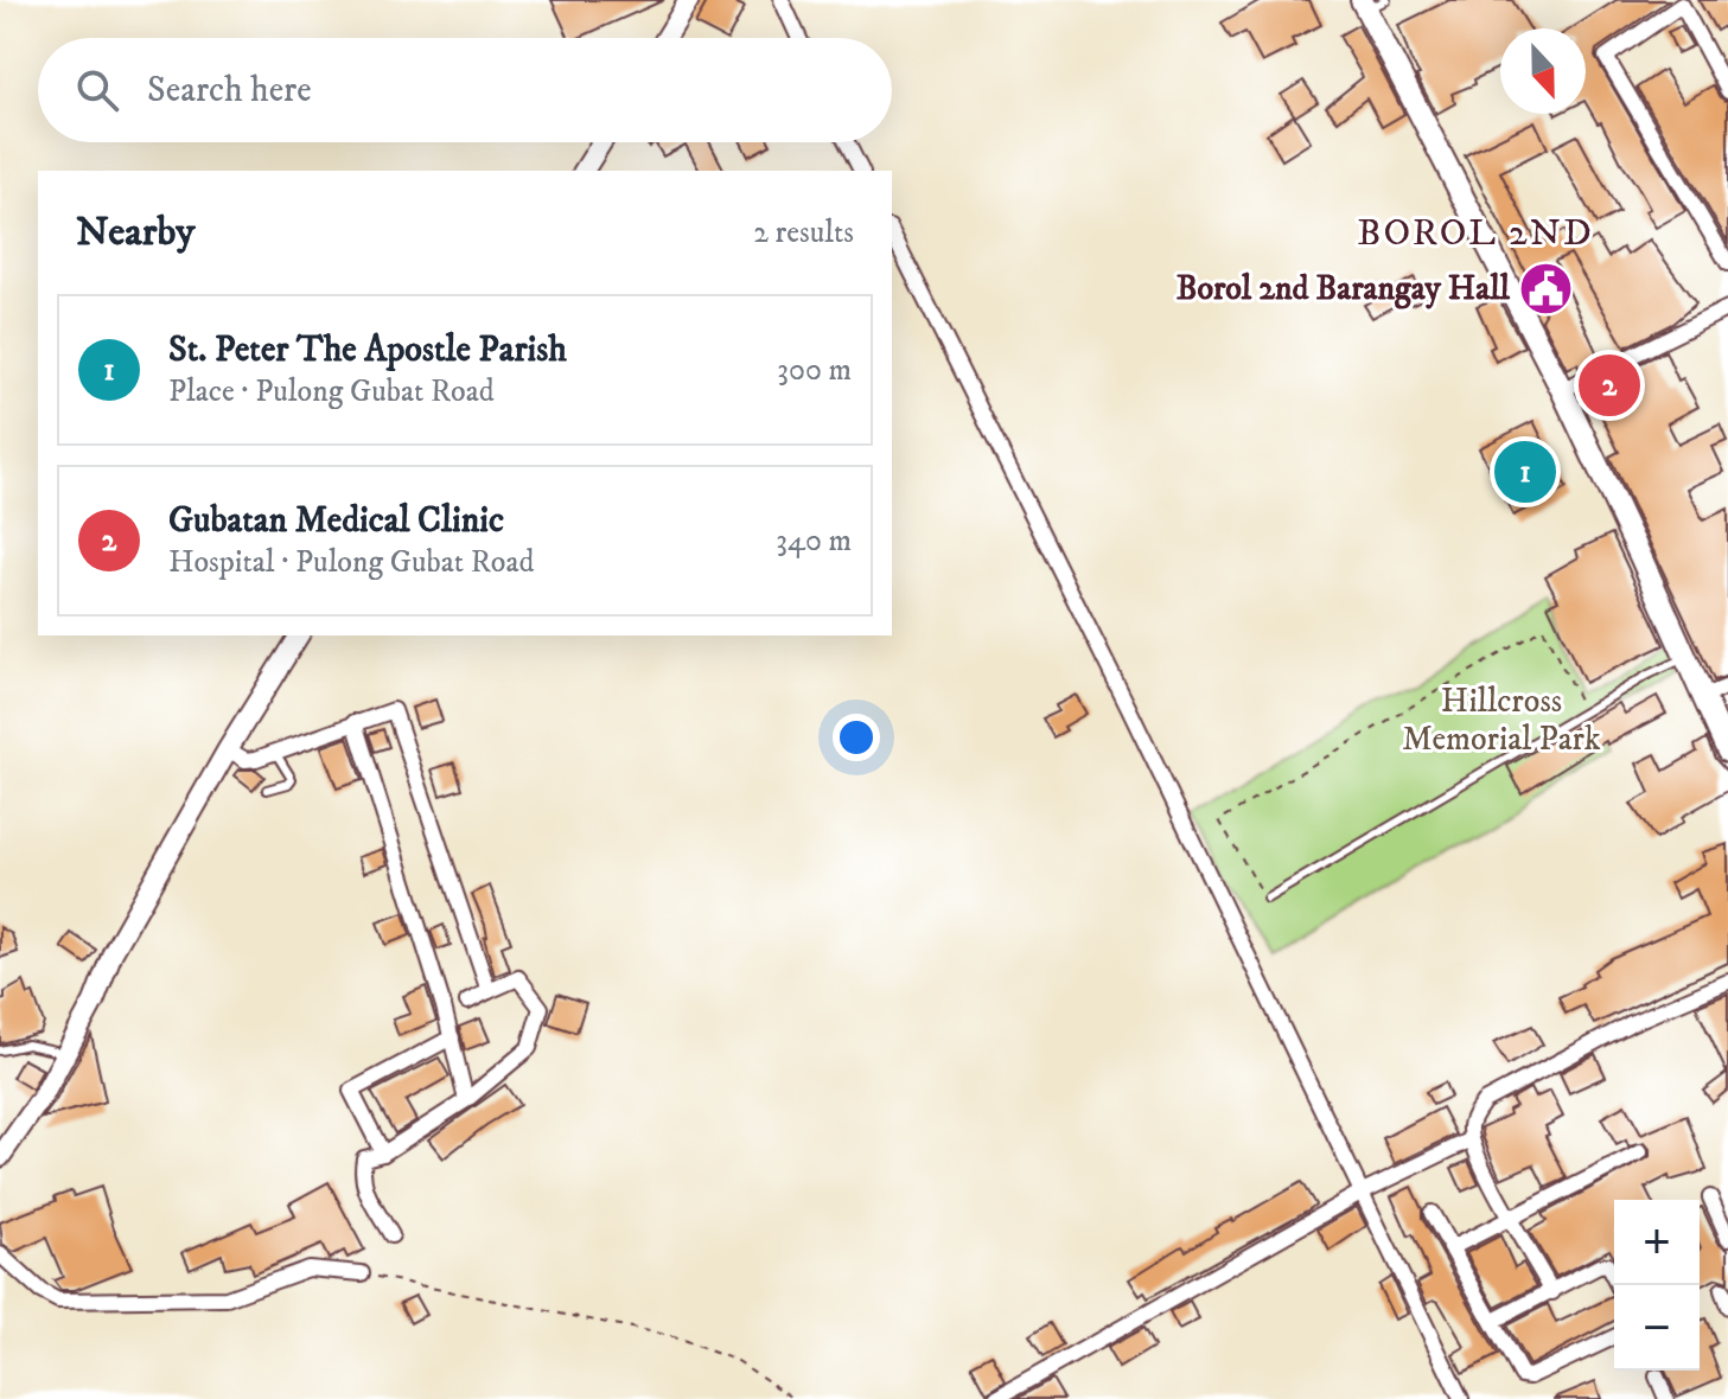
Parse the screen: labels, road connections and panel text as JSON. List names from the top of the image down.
{
  "districts": ["BOROL 2ND"],
  "parks": ["Hillcross Memorial Park"],
  "places": {
    "public building": ["Borol 2nd Barangay Hall"]
  },
  "north": "bottom",
  "page": {
    "search": "Search here",
    "heading": ["Nearby", "2 results"],
    "list": [
      {
        "mark": "1",
        "name": "St. Peter The Apostle Parish",
        "note": "Place · Pulong Gubat Road",
        "value": "300 m"
      },
      {
        "mark": "2",
        "name": "Gubatan Medical Clinic",
        "note": "Hospital · Pulong Gubat Road",
        "value": "340 m"
      }
    ],
    "pins": ["2", "1"],
    "map_buttons": ["+", "−"]
  }
}
